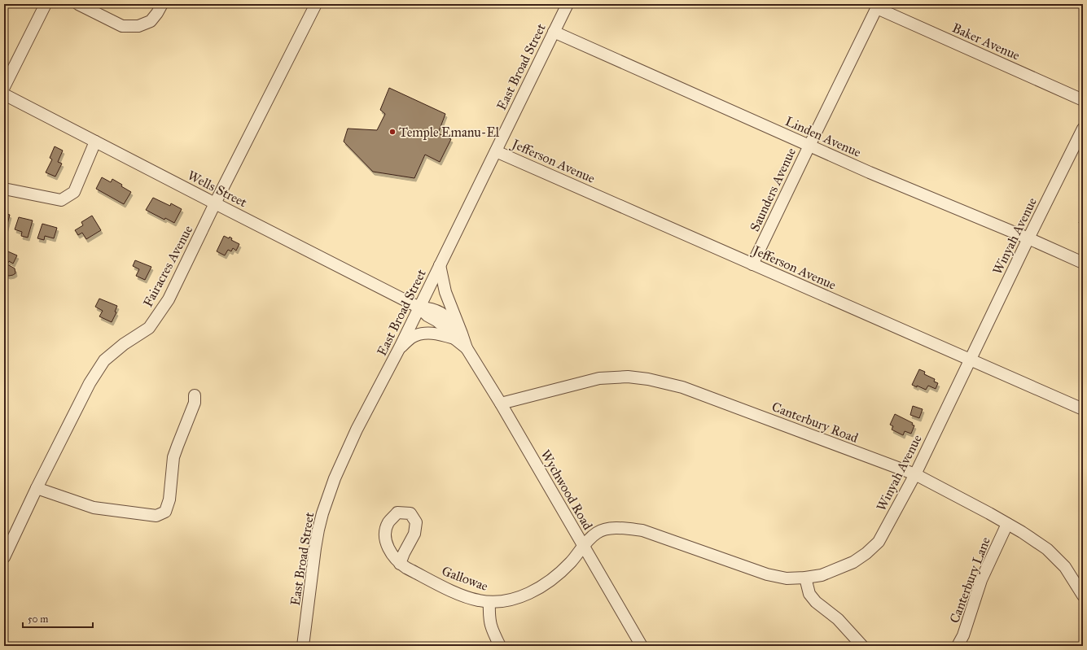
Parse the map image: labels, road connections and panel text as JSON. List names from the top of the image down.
{
  "streets": {
    "street": [
      "Baker Avenue",
      "East Broad Street",
      "Linden Avenue",
      "Jefferson Avenue",
      "Wells Street",
      "Saunders Avenue",
      "Winyah Avenue",
      "Fairacres Avenue",
      "Canterbury Road",
      "Wychwood Road",
      "Gallowae",
      "Canterbury Lane"
    ]
  },
  "crossings": [
    ["Baker Avenue", "Saunders Avenue"],
    ["East Broad Street", "Linden Avenue"],
    ["East Broad Street", "Jefferson Avenue"],
    ["East Broad Street", "Wells Street"],
    ["East Broad Street", "Wychwood Road"],
    ["Linden Avenue", "Saunders Avenue"],
    ["Linden Avenue", "Winyah Avenue"],
    ["Jefferson Avenue", "Saunders Avenue"],
    ["Jefferson Avenue", "Winyah Avenue"],
    ["Wells Street", "Fairacres Avenue"],
    ["Wells Street", "Wychwood Road"],
    ["Winyah Avenue", "Canterbury Road"],
    ["Winyah Avenue", "Wychwood Road"],
    ["Winyah Avenue", "Gallowae"],
    ["Canterbury Road", "Wychwood Road"],
    ["Canterbury Road", "Canterbury Lane"],
    ["Wychwood Road", "Gallowae"]
  ],
  "places": ["Temple Emanu-El"],
  "scale_bar": "50 m"
}
